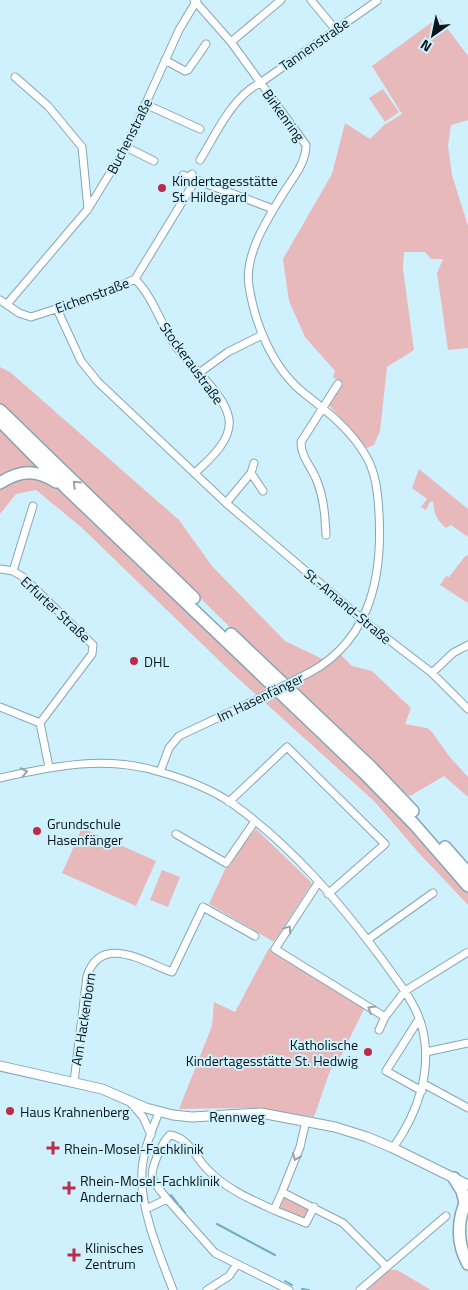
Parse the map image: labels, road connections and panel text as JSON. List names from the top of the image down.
{
  "streets": {
    "street": [
      "Tannenstraße",
      "Birkenring",
      "Buchenstraße",
      "Eichenstraße",
      "Stockeraustraße",
      "St.-Amand-Straße",
      "Erfurter Straße",
      "Im Hasenfänger",
      "Am Hackenborn",
      "Rennweg"
    ]
  },
  "crossings": [
    ["Tannenstraße", "Birkenring"],
    ["Birkenring", "Buchenstraße"],
    ["Birkenring", "St.-Amand-Straße"],
    ["Birkenring", "Im Hasenfänger"],
    ["Buchenstraße", "Eichenstraße"],
    ["Eichenstraße", "Stockeraustraße"],
    ["Eichenstraße", "St.-Amand-Straße"],
    ["Stockeraustraße", "St.-Amand-Straße"],
    ["St.-Amand-Straße", "Im Hasenfänger"],
    ["Am Hackenborn", "Rennweg"]
  ],
  "places": {
    "other": [
      "Kindertagesstätte St. Hildegard",
      "DHL",
      "Grundschule Hasenfänger",
      "Katholische Kindertagesstätte St. Hedwig",
      "Haus Krahnenberg"
    ],
    "health": ["Rhein-Mosel-Fachklinik", "Rhein-Mosel-Fachklinik Andernach", "Klinisches Zentrum"]
  },
  "north": "bottom left"
}
